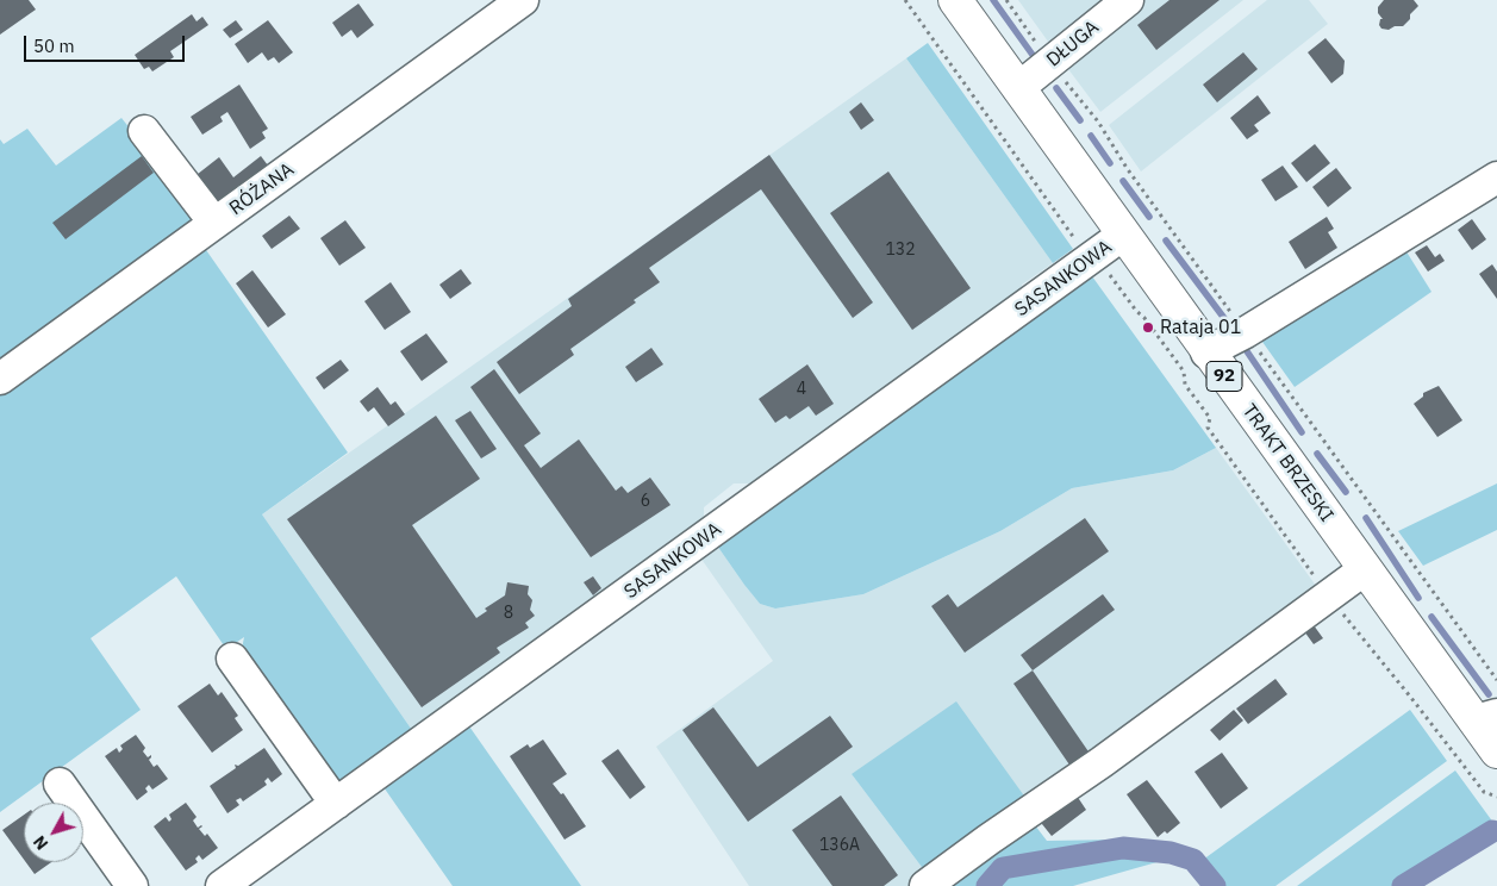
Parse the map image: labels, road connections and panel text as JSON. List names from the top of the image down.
{
  "streets": {
    "main road": ["92", "TRAKT BRZESKI"],
    "street": ["DŁUGA", "RÓŻANA", "SASANKOWA"]
  },
  "crossings": [
    ["DŁUGA", "TRAKT BRZESKI"],
    ["SASANKOWA", "TRAKT BRZESKI"]
  ],
  "places": ["Rataja 01"],
  "house_numbers": [
    "132",
    "4",
    "6",
    "8",
    "136A"
  ],
  "scale_bar": "50 m",
  "north": "bottom left"
}
